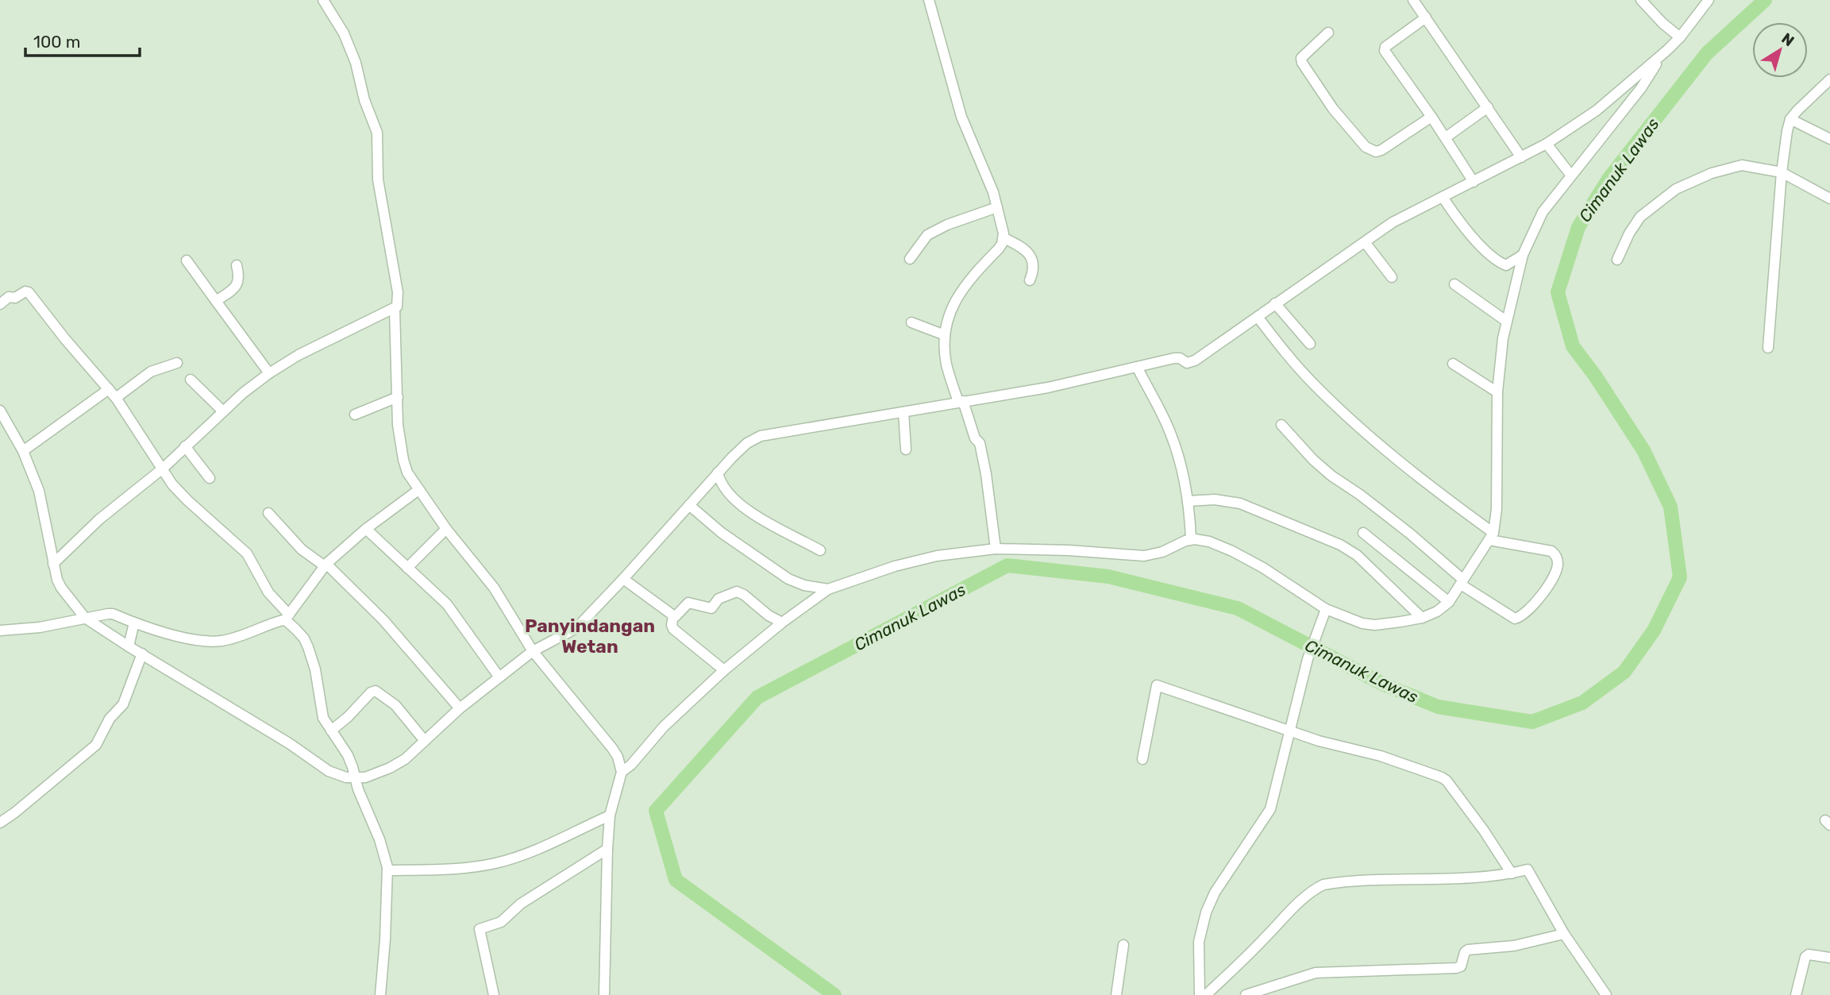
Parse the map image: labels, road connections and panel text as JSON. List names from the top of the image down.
{
  "districts": ["Panyindangan Wetan"],
  "water": ["Cimanuk Lawas"],
  "scale_bar": "100 m",
  "north": "top right"
}
